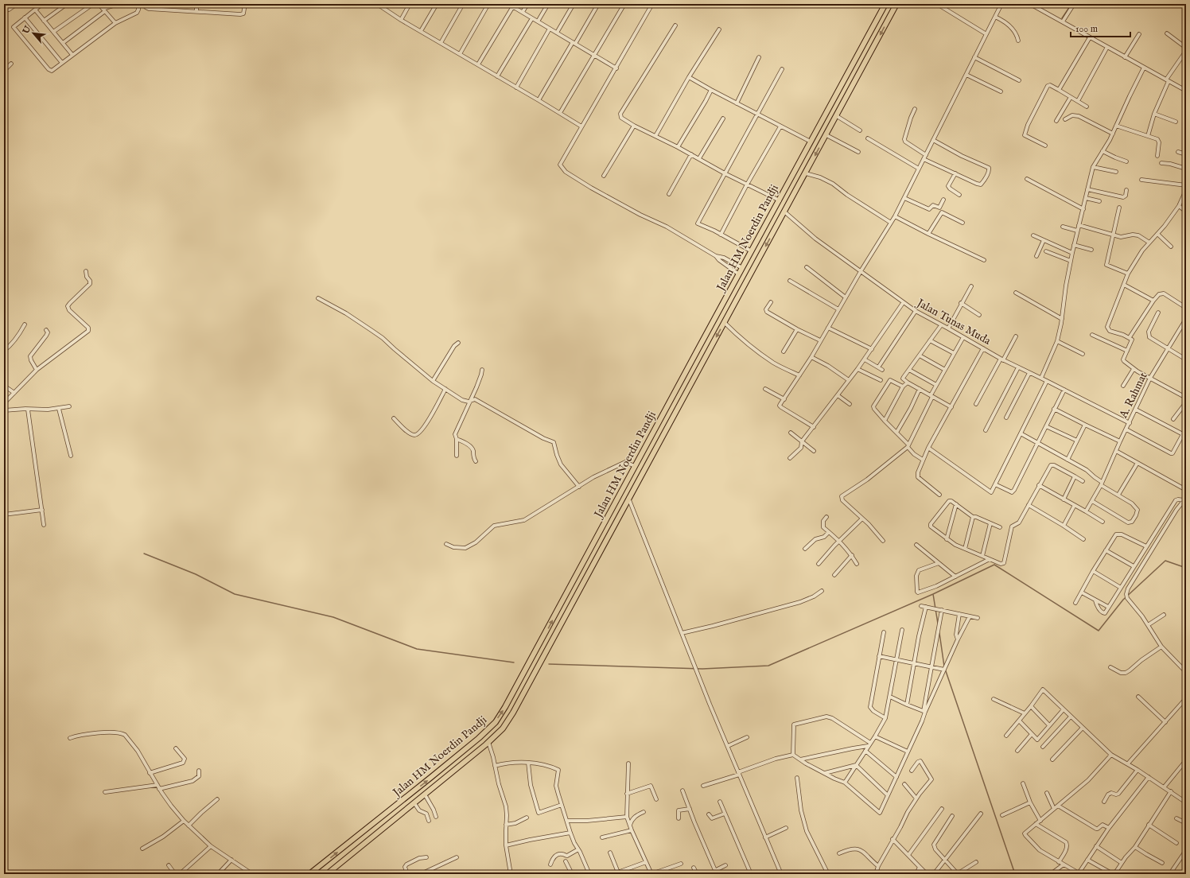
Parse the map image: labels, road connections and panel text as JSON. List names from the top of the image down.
{
  "streets": {
    "main road": ["Jalan HM Noerdin Pandji"],
    "street": ["Jalan Tunas Muda", "A. Rahmat"]
  },
  "crossings": [
    ["Jalan HM Noerdin Pandji", "Jalan Tunas Muda"],
    ["Jalan Tunas Muda", "A. Rahmat"]
  ],
  "scale_bar": "100 m",
  "north": "top left"
}
